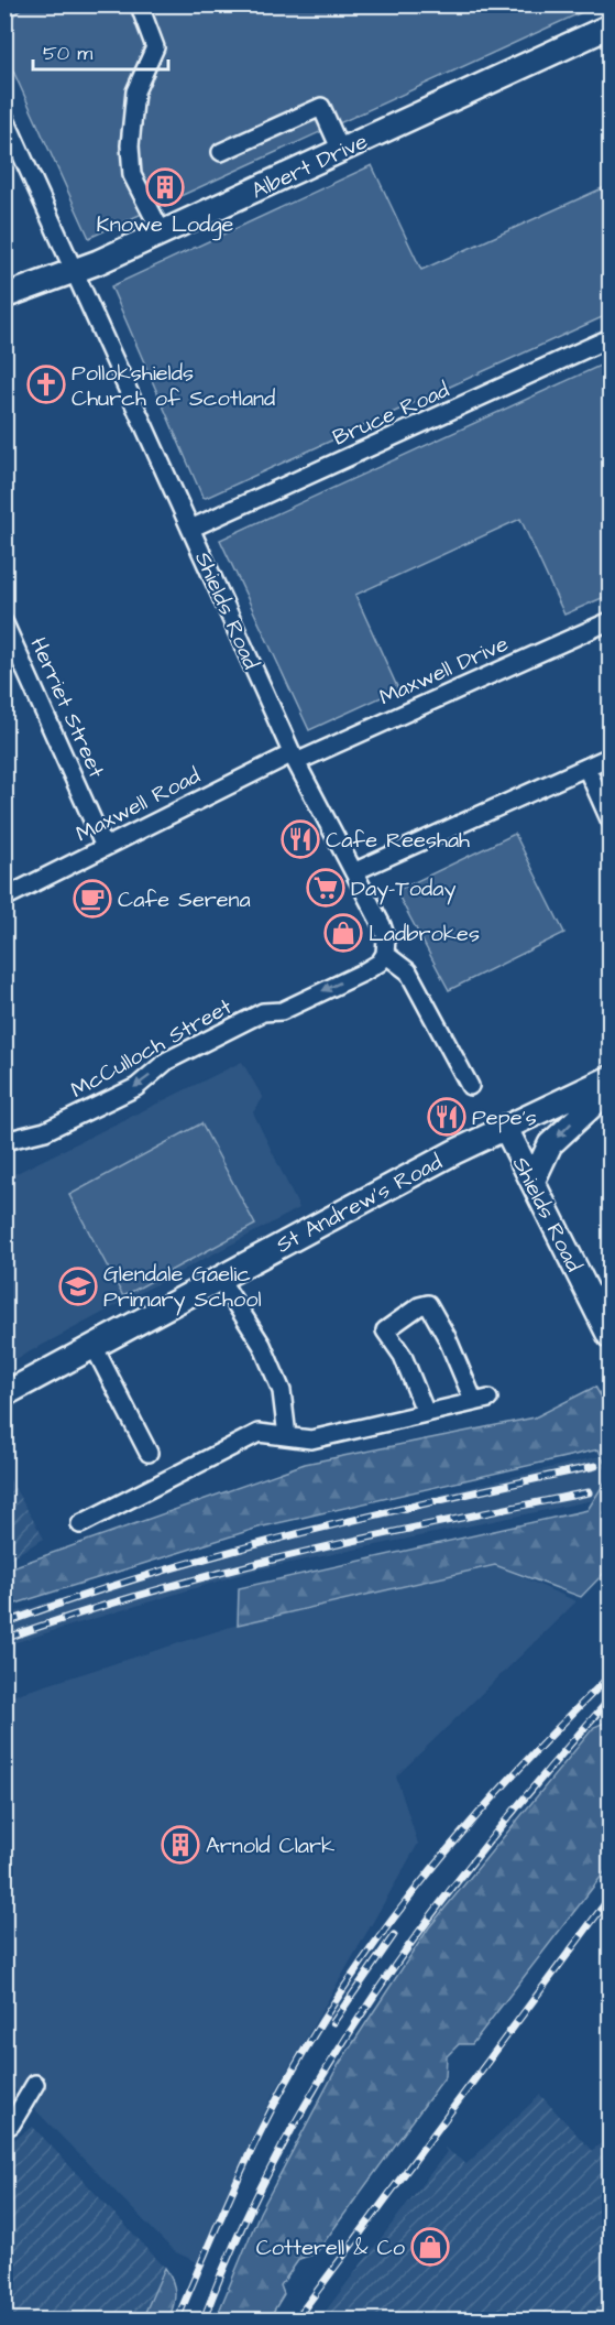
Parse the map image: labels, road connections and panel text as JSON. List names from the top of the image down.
{
  "streets": {
    "street": [
      "Albert Drive",
      "Bruce Road",
      "Shields Road",
      "Maxwell Drive",
      "Herriet Street",
      "Maxwell Road",
      "McCulloch Street",
      "St Andrew's Road"
    ]
  },
  "crossings": [
    ["Albert Drive", "Shields Road"],
    ["Bruce Road", "Shields Road"],
    ["Shields Road", "Maxwell Drive"],
    ["Shields Road", "Maxwell Road"],
    ["Shields Road", "McCulloch Street"],
    ["Shields Road", "St Andrew's Road"],
    ["Maxwell Drive", "Maxwell Road"],
    ["Herriet Street", "Maxwell Road"]
  ],
  "one_way": ["McCulloch Street"],
  "places": {
    "building": ["Knowe Lodge", "Arnold Clark"],
    "church": ["Pollokshields Church of Scotland"],
    "restaurant": ["Cafe Reeshah", "Pepe's"],
    "supermarket": ["Day-Today"],
    "cafe": ["Cafe Serena"],
    "shop": ["Ladbrokes", "Cotterell & Co"],
    "school or university": ["Glendale Gaelic Primary School"]
  },
  "scale_bar": "50 m"
}
